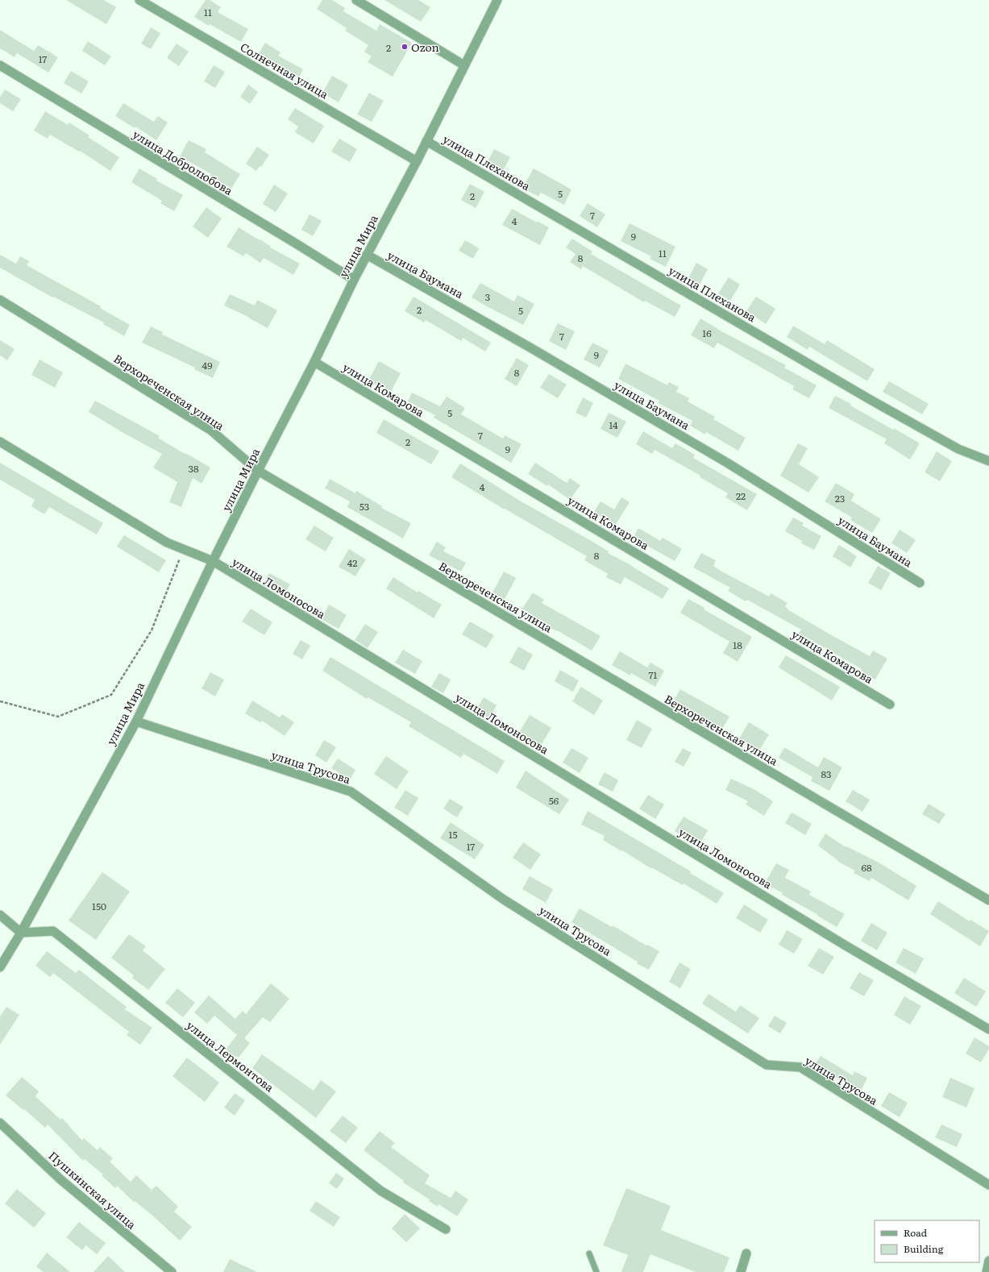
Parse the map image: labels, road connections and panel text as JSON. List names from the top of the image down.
{
  "streets": {
    "street": [
      "Солнечная улица",
      "улица Добролюбова",
      "улица Плеханова",
      "улица Мира",
      "улица Баумана",
      "улица Комарова",
      "Верхореченская улица",
      "улица Ломоносова",
      "улица Трусова",
      "улица Лермонтова",
      "Пушкинская улица"
    ]
  },
  "crossings": [
    ["Солнечная улица", "улица Мира"],
    ["улица Добролюбова", "улица Мира"],
    ["улица Плеханова", "улица Мира"],
    ["улица Мира", "улица Баумана"],
    ["улица Мира", "улица Комарова"],
    ["улица Мира", "Верхореченская улица"],
    ["улица Мира", "улица Ломоносова"],
    ["улица Мира", "улица Трусова"],
    ["улица Мира", "улица Лермонтова"]
  ],
  "places": ["Ozon"],
  "house_numbers": [
    "11",
    "2",
    "17",
    "5",
    "2",
    "7",
    "4",
    "9",
    "11",
    "8",
    "3",
    "2",
    "5",
    "16",
    "7",
    "9",
    "49",
    "8",
    "5",
    "14",
    "7",
    "2",
    "9",
    "38",
    "4",
    "22",
    "23",
    "53",
    "8",
    "42",
    "18",
    "71",
    "83",
    "56",
    "15",
    "17",
    "68",
    "150"
  ],
  "legend": ["Road", "Building"]
}
